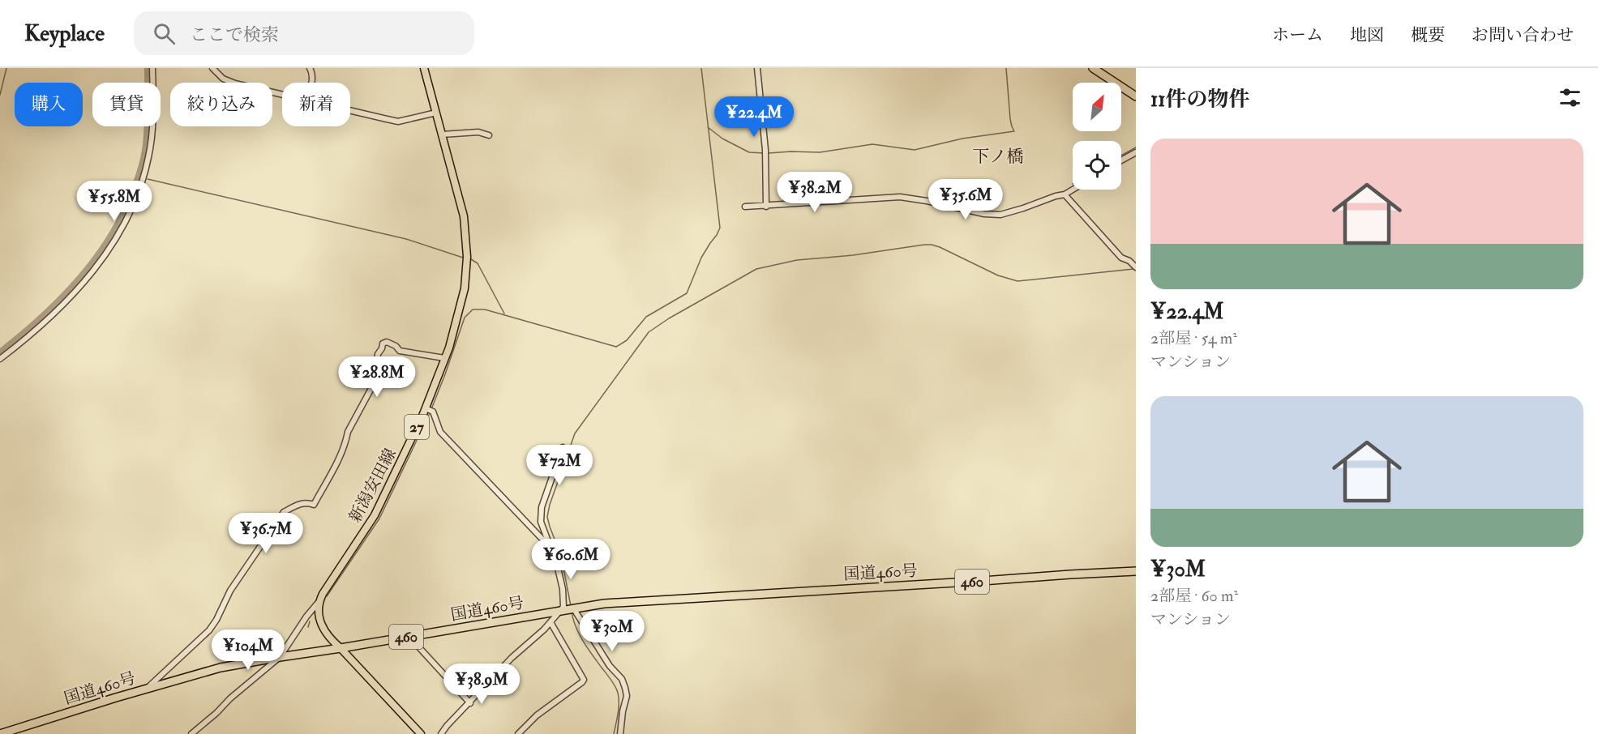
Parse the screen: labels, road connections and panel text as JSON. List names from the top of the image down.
{
  "streets": {
    "highway": ["国道460号", "460"],
    "main road": ["27", "新潟安田線"]
  },
  "districts": ["下ノ橋"],
  "north": "top right",
  "page": {
    "header": "Keyplace",
    "search": "ここで検索",
    "nav": [
      "ホーム",
      "地図",
      "概要",
      "お問い合わせ"
    ],
    "heading": "11件の物件",
    "chip": [
      "購入",
      "賃貸",
      "絞り込み",
      "新着"
    ],
    "price": [
      "¥22.4M",
      "¥38.2M",
      "¥35.6M",
      "¥55.8M",
      "¥28.8M",
      "¥72M",
      "¥36.7M",
      "¥60.6M",
      "¥30M",
      "¥104M",
      "¥38.9M"
    ],
    "list": [
      {
        "name": "¥22.4M",
        "note": "2部屋 · 54 m² · マンション"
      },
      {
        "name": "¥30M",
        "note": "2部屋 · 60 m² · マンション"
      }
    ]
  }
}
